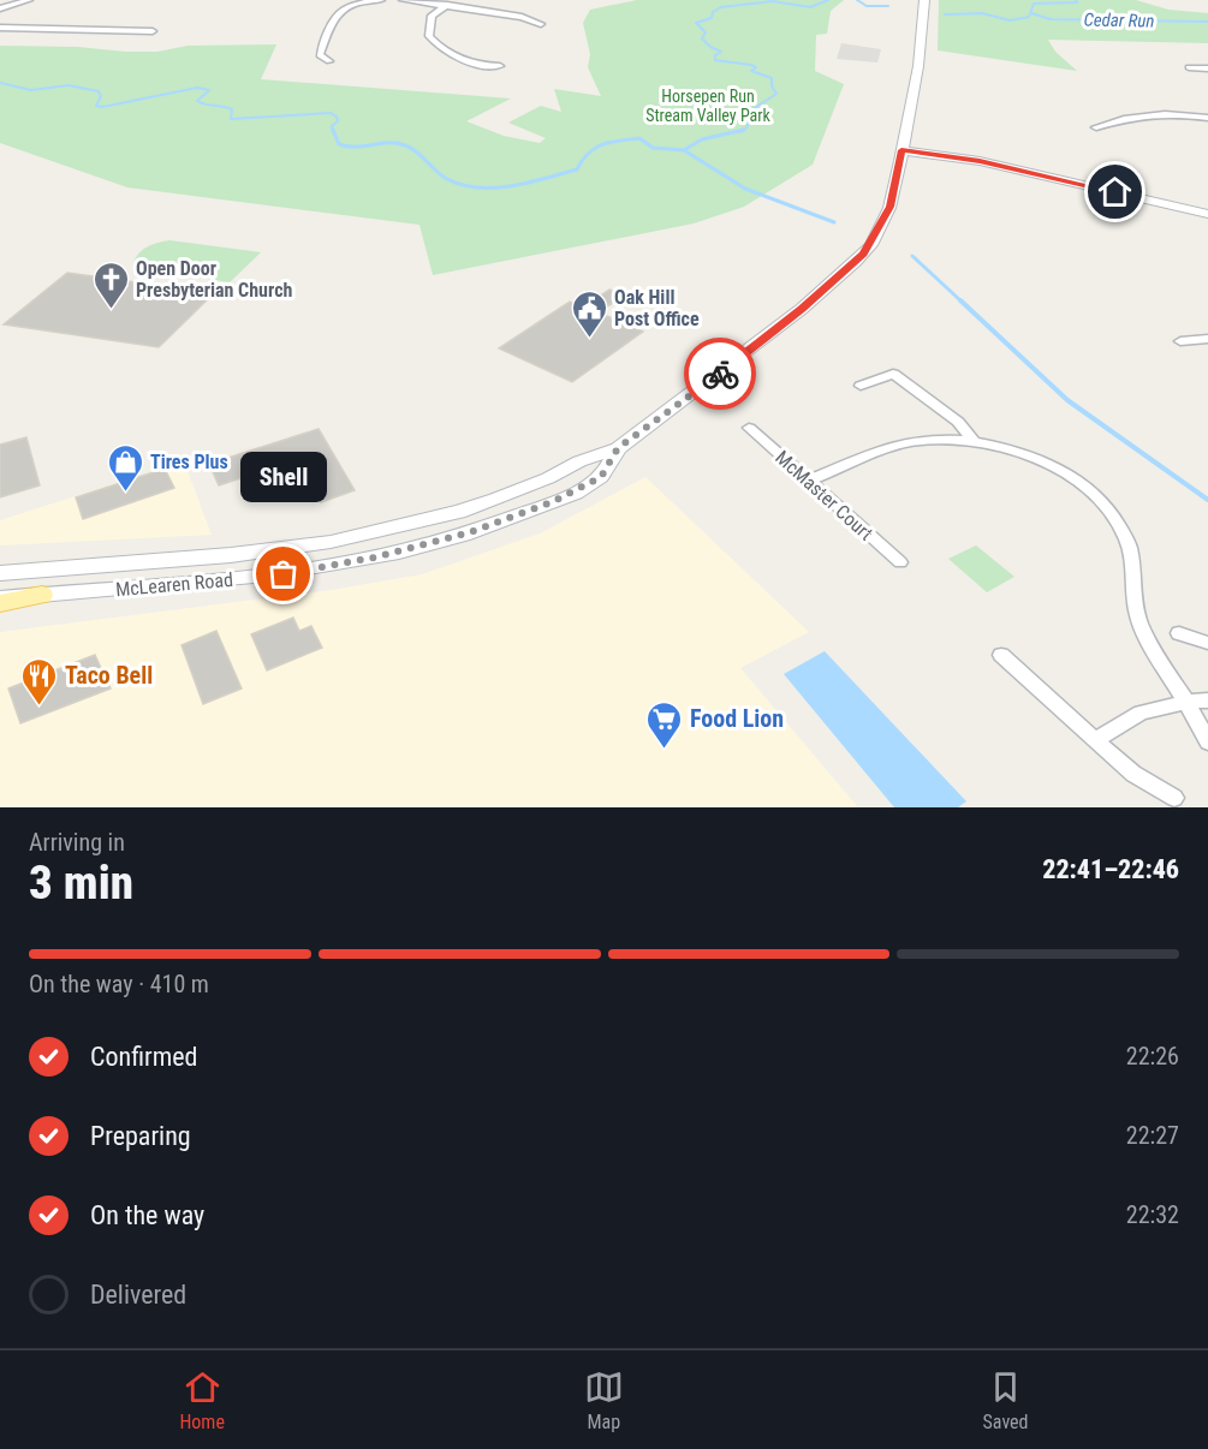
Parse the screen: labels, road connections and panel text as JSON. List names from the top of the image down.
{
  "streets": {
    "main road": ["McLearen Road"],
    "street": ["McMaster Court"]
  },
  "water": ["Cedar Run"],
  "parks": ["Horsepen Run Stream Valley Park"],
  "places": {
    "church": ["Open Door Presbyterian Church"],
    "public building": ["Oak Hill Post Office"],
    "shop": ["Tires Plus"],
    "other": ["Shell"],
    "restaurant": ["Taco Bell"],
    "supermarket": ["Food Lion"]
  },
  "page": {
    "bubble": "Shell",
    "heading": ["3 min", "Arriving in", "22:41–22:46"],
    "bar": "On the way · 410 m",
    "list": [
      ["Confirmed", "22:26"],
      ["Preparing", "22:27"],
      ["On the way", "22:32"],
      "Delivered"
    ],
    "tabs": ["Home", "Map", "Saved"]
  }
}
